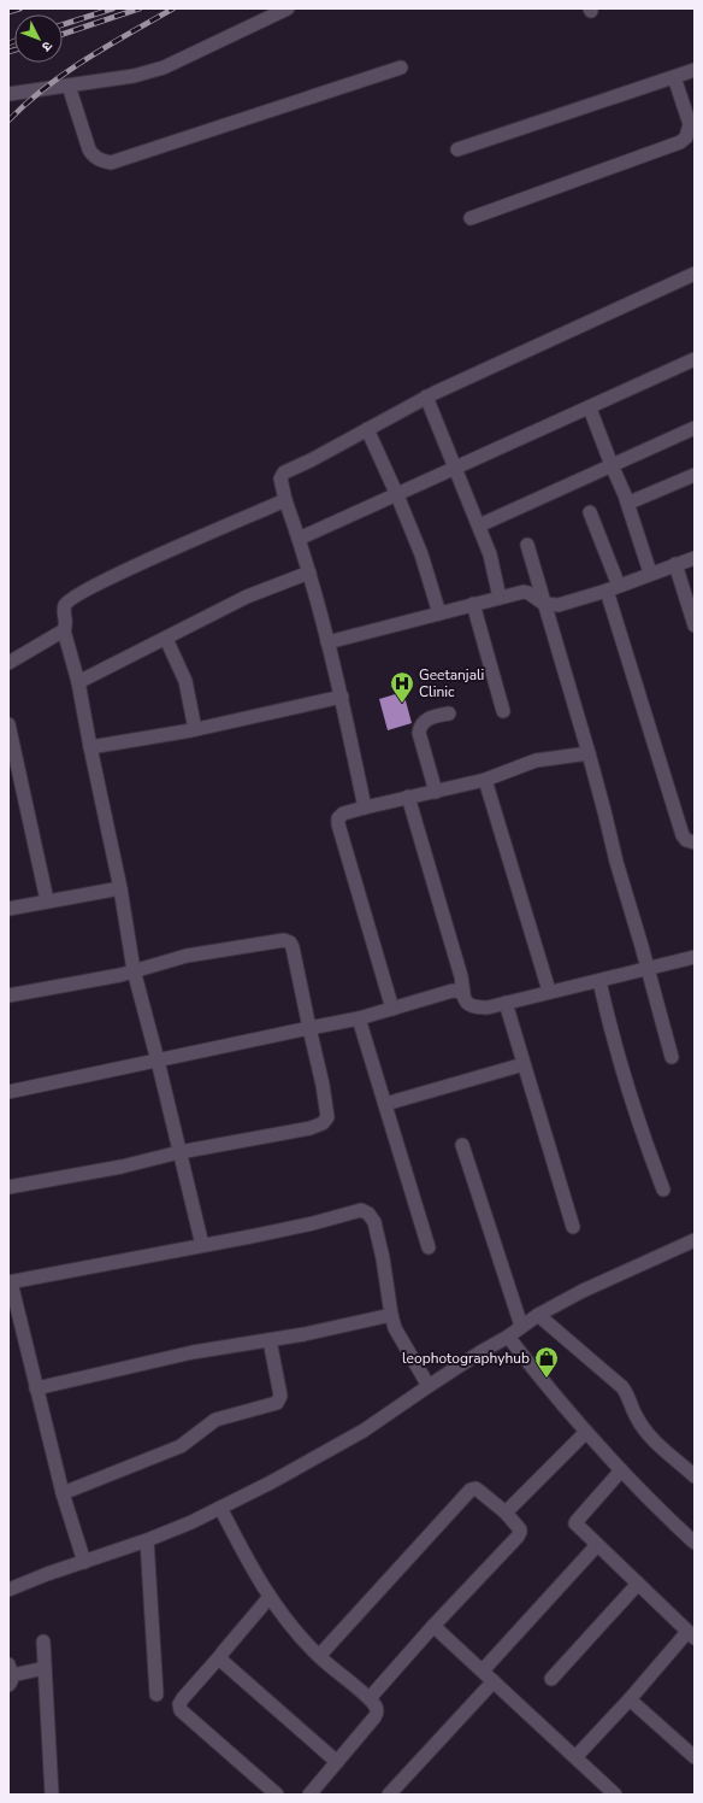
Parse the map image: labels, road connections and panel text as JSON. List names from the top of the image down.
{
  "places": {
    "hospital": ["Geetanjali Clinic"],
    "shop": ["leophotographyhub"]
  },
  "north": "bottom right"
}
